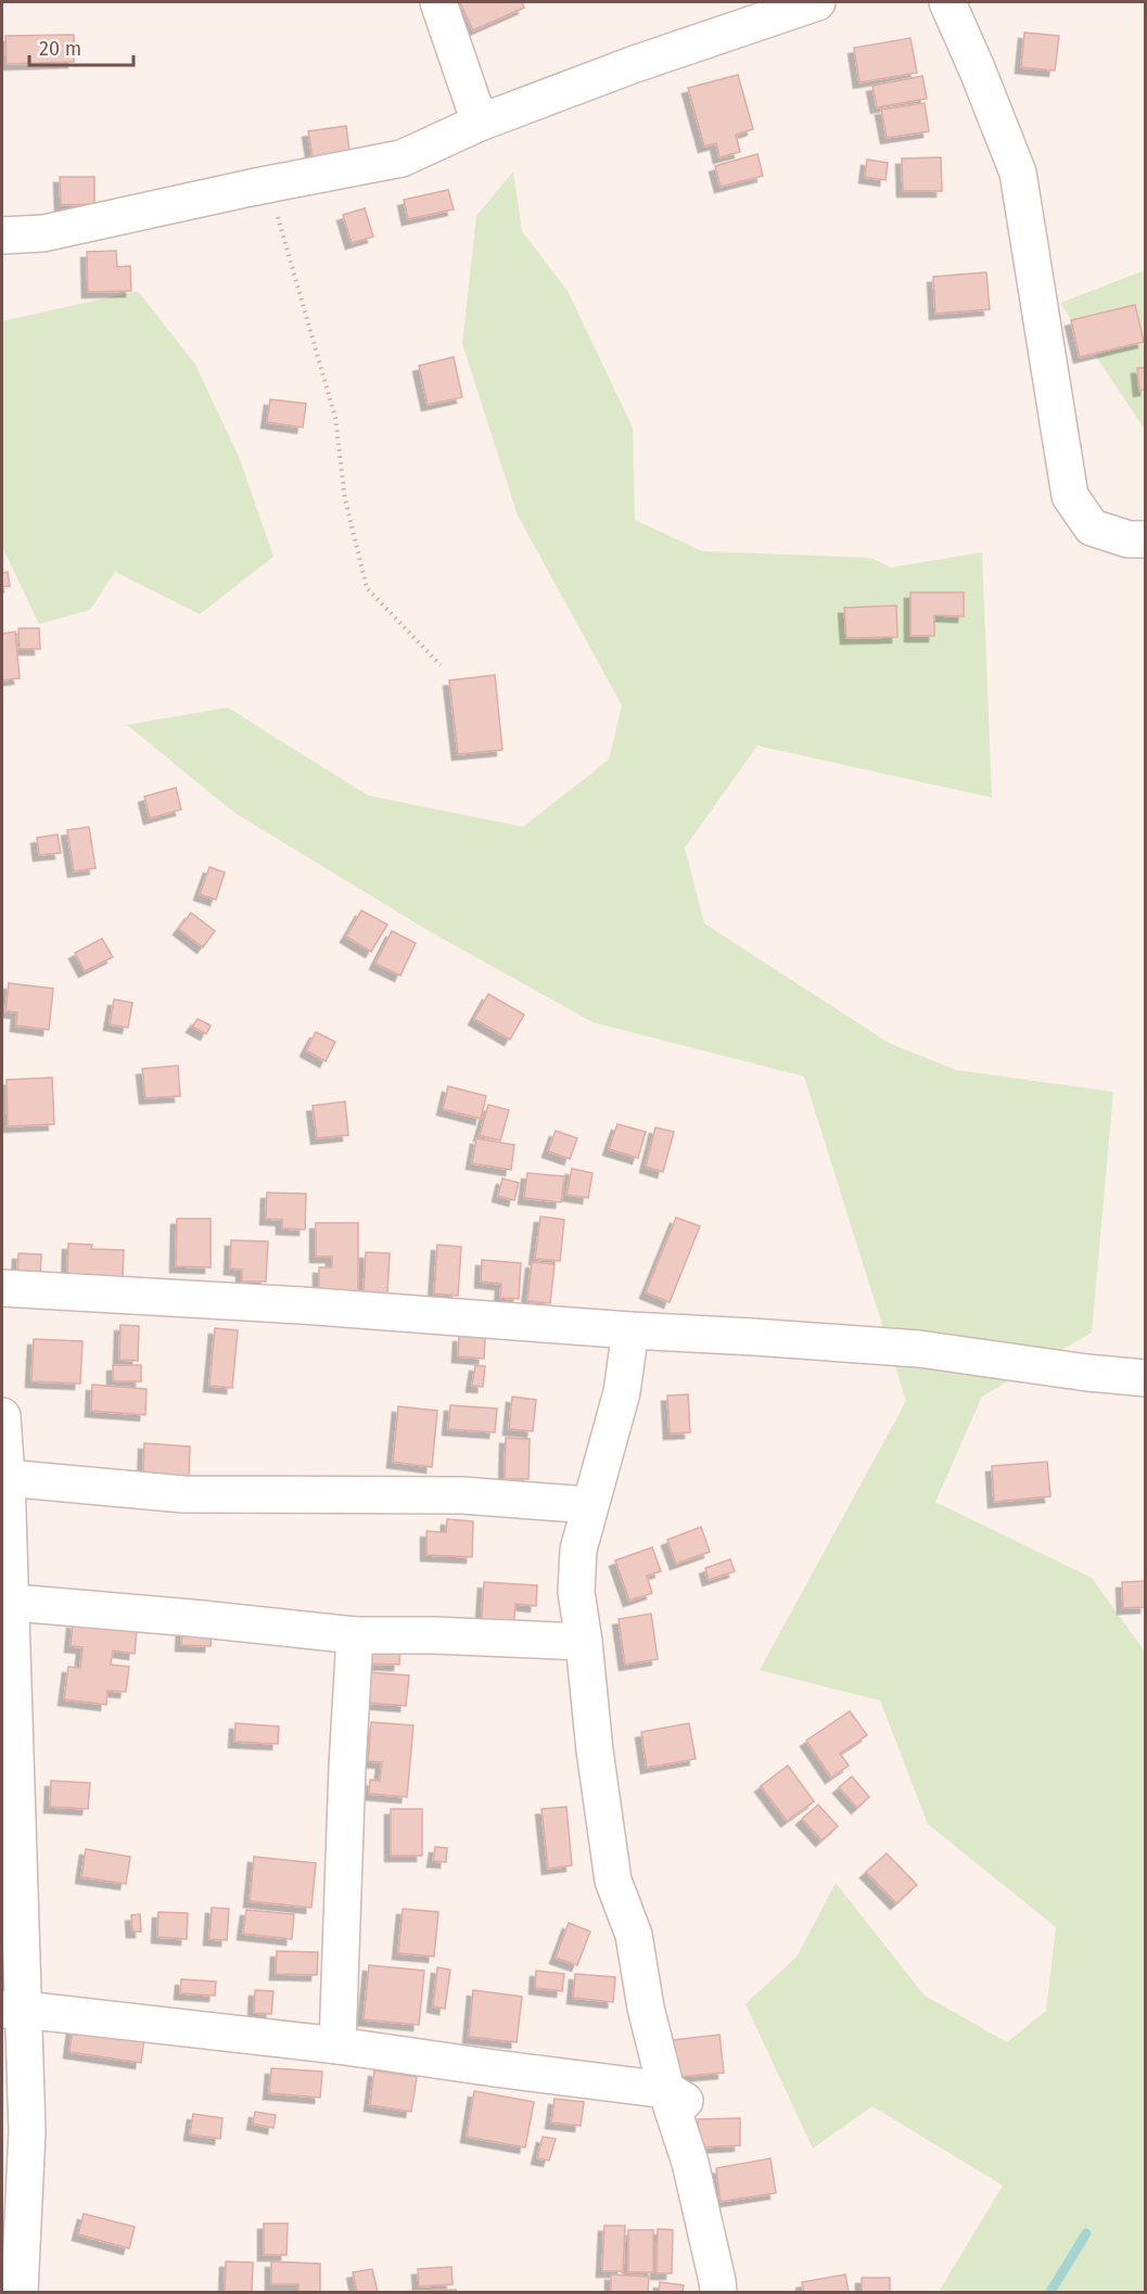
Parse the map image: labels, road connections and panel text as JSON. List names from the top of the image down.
{
  "scale_bar": "20 m"
}
